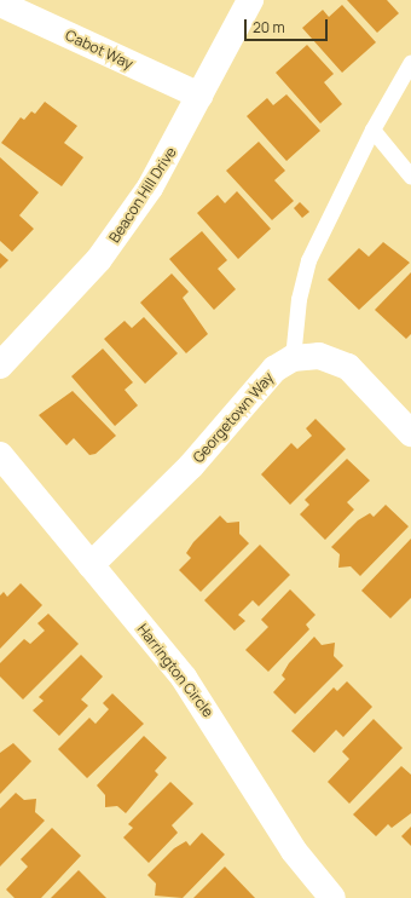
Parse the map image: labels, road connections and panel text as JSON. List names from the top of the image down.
{
  "streets": {
    "street": [
      "Cabot Way",
      "Beacon Hill Drive",
      "Georgetown Way",
      "Harrington Circle"
    ]
  },
  "crossings": [
    ["Cabot Way", "Beacon Hill Drive"],
    ["Georgetown Way", "Harrington Circle"]
  ],
  "scale_bar": "20 m"
}
